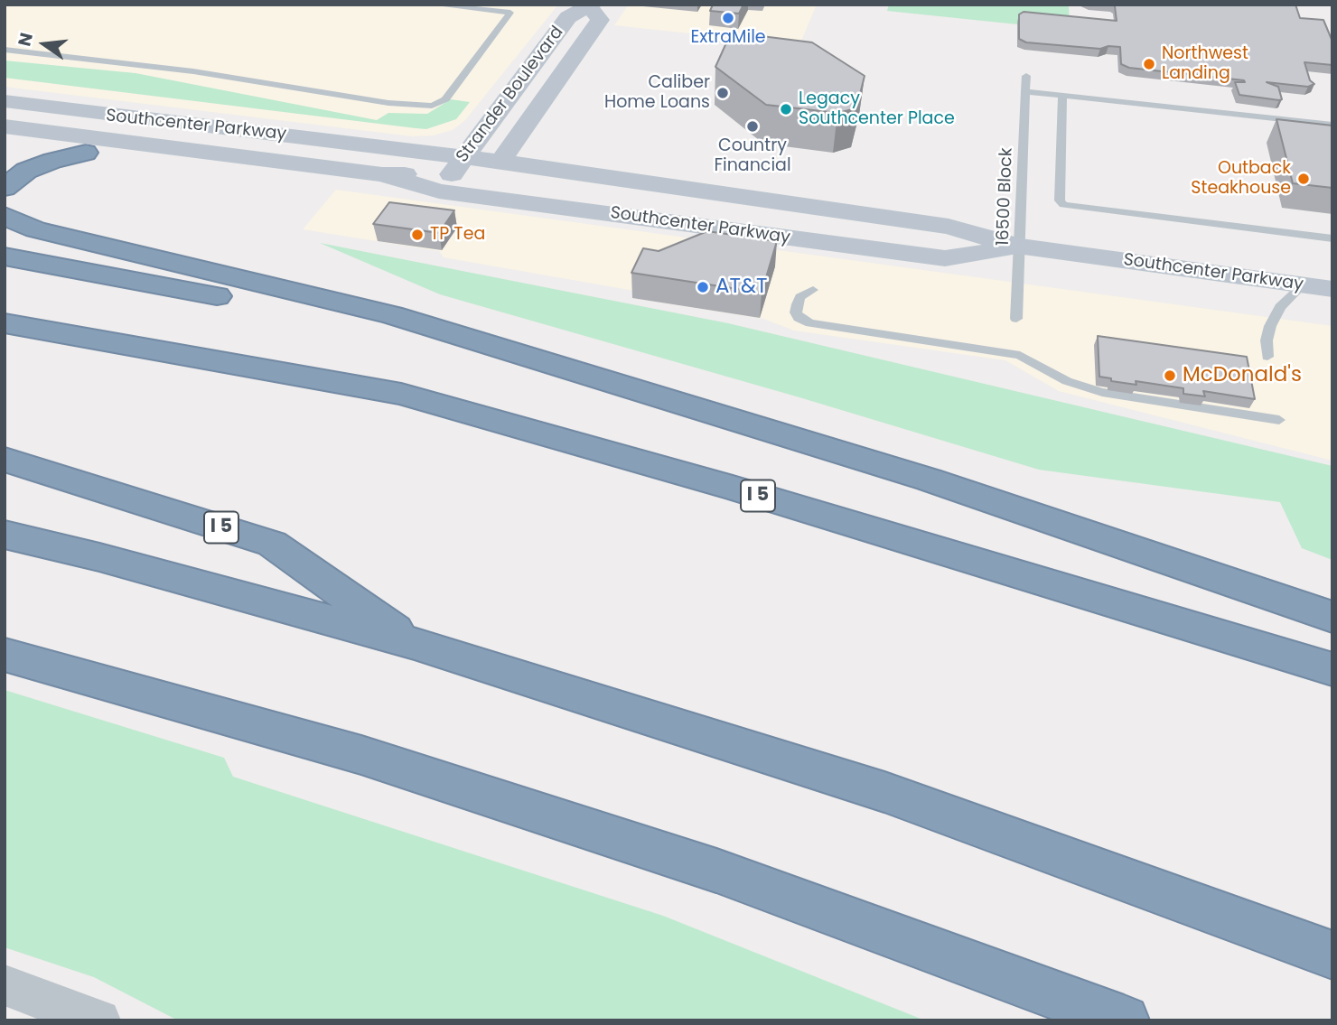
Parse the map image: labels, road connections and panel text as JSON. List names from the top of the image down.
{
  "streets": {
    "highway": ["I 5"],
    "main road": ["Strander Boulevard", "Southcenter Parkway"],
    "lane": ["16500 Block"]
  },
  "crossings": [
    ["Strander Boulevard", "Southcenter Parkway"],
    ["Southcenter Parkway", "16500 Block"]
  ],
  "places": [
    "ExtraMile",
    "Northwest Landing",
    "Caliber Home Loans",
    "Legacy Southcenter Place",
    "Country Financial",
    "Outback Steakhouse",
    "TP Tea",
    "AT&T",
    "McDonald's"
  ],
  "north": "left"
}
